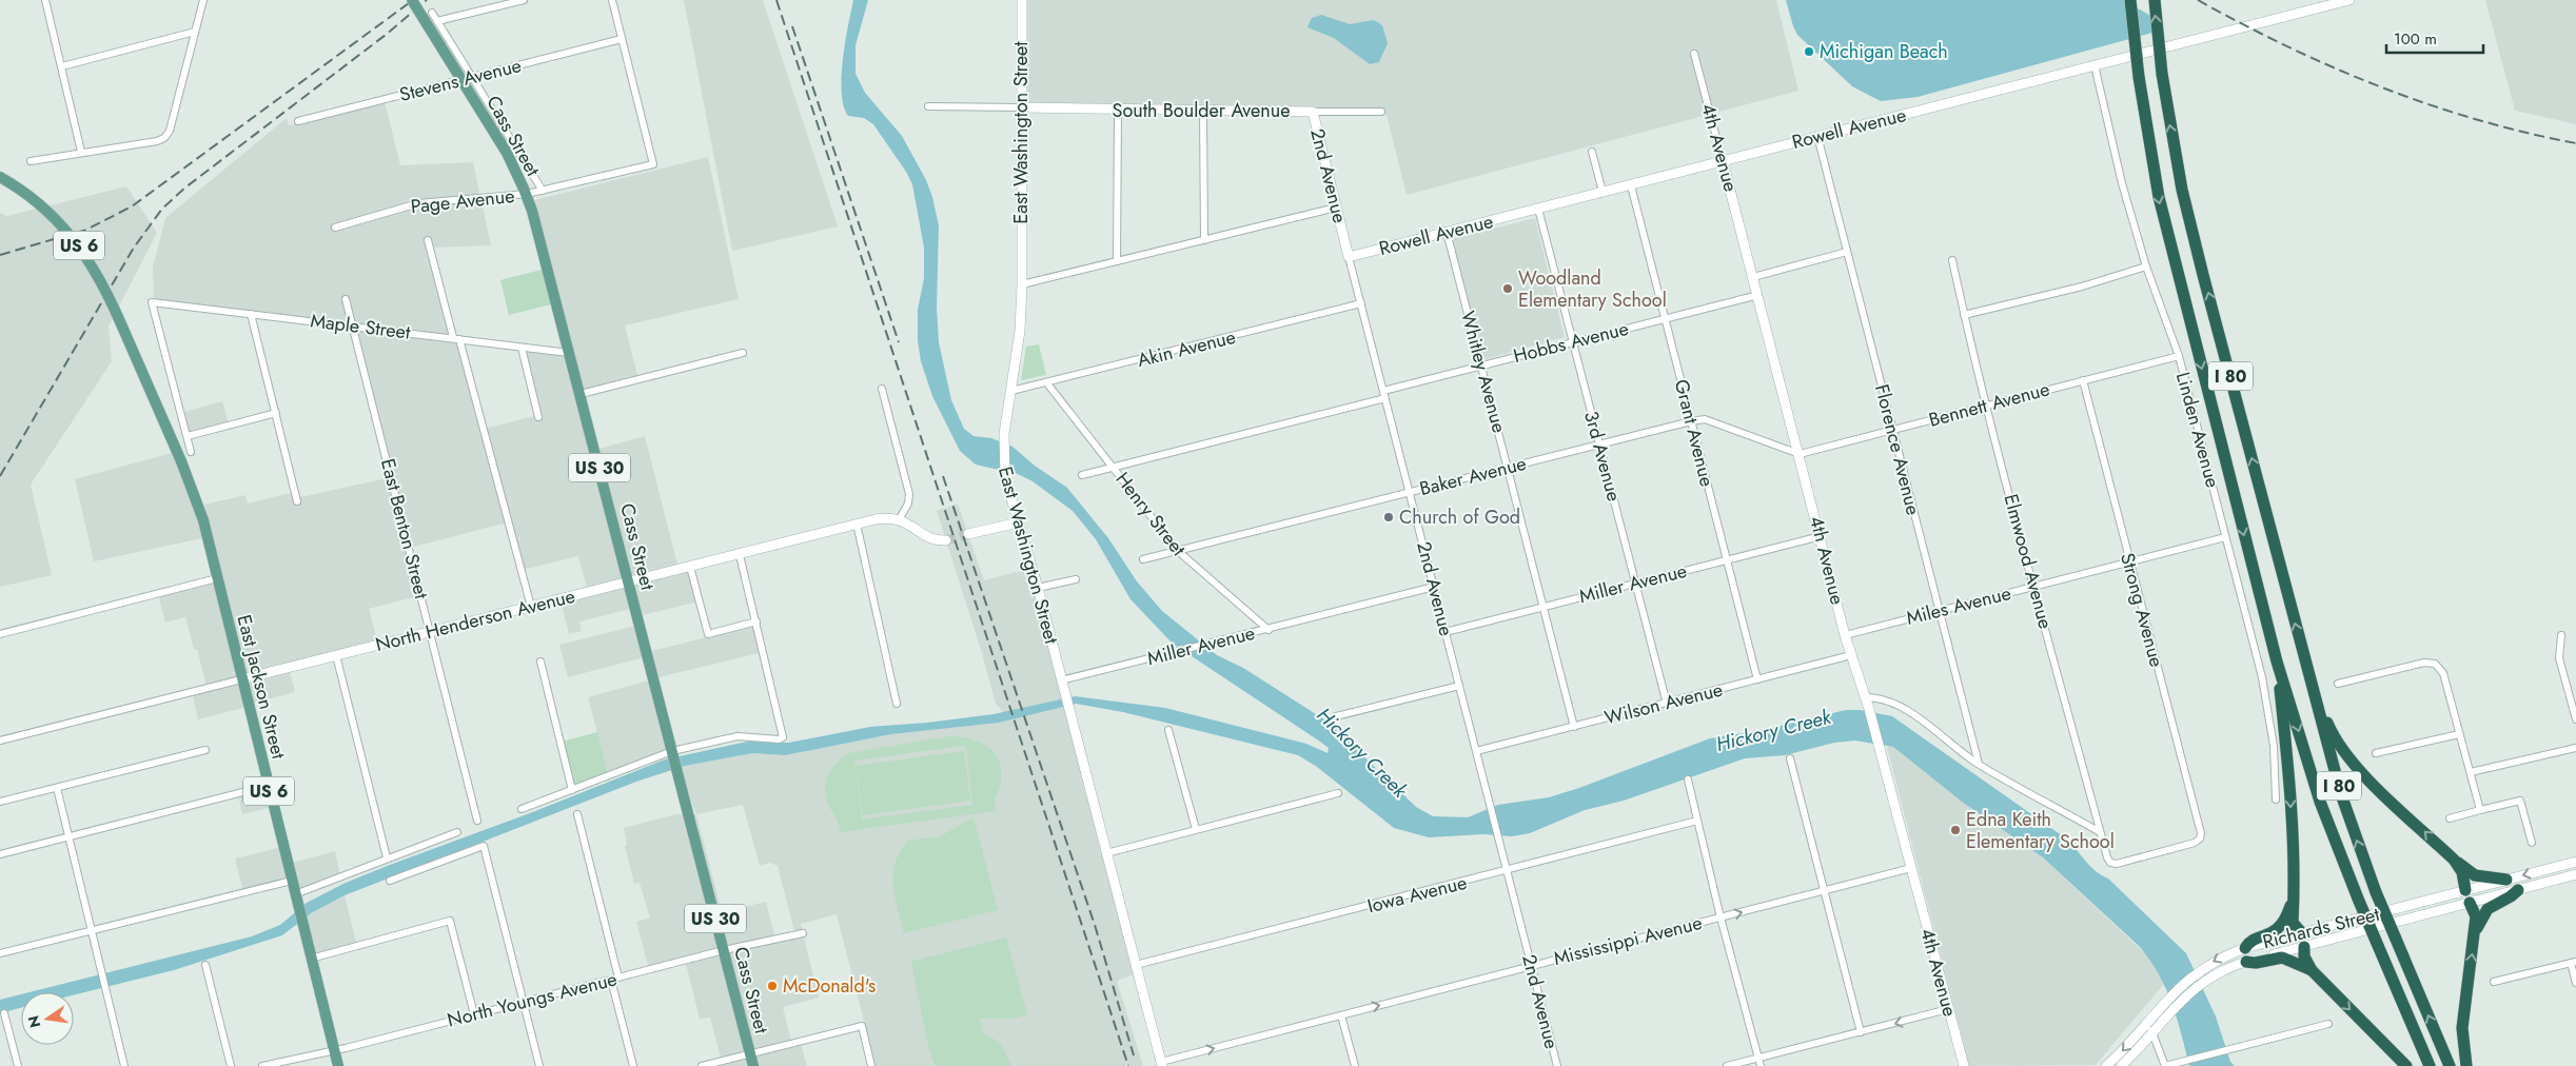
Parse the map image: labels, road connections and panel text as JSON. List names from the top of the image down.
{
  "streets": {
    "highway": ["I 80"],
    "main road": [
      "Cass Street",
      "US 6",
      "US 30",
      "East Jackson Street"
    ],
    "street": [
      "Stevens Avenue",
      "South Boulder Avenue",
      "Rowell Avenue",
      "East Washington Street",
      "4th Avenue",
      "2nd Avenue",
      "Page Avenue",
      "Maple Street",
      "Hobbs Avenue",
      "Akin Avenue",
      "Whitley Avenue",
      "Bennett Avenue",
      "Linden Avenue",
      "Grant Avenue",
      "Florence Avenue",
      "3rd Avenue",
      "Baker Avenue",
      "Henry Street",
      "East Benton Street",
      "Elmwood Avenue",
      "Miller Avenue",
      "Miles Avenue",
      "Strong Avenue",
      "North Henderson Avenue",
      "Wilson Avenue",
      "Iowa Avenue",
      "Richards Street",
      "Mississippi Avenue",
      "North Youngs Avenue"
    ]
  },
  "crossings": [
    ["Stevens Avenue", "Page Avenue"],
    ["South Boulder Avenue", "East Washington Street"],
    ["South Boulder Avenue", "2nd Avenue"],
    ["Rowell Avenue", "4th Avenue"],
    ["Rowell Avenue", "2nd Avenue"],
    ["Rowell Avenue", "Whitley Avenue"],
    ["Rowell Avenue", "Linden Avenue"],
    ["Rowell Avenue", "Grant Avenue"],
    ["Rowell Avenue", "Florence Avenue"],
    ["Rowell Avenue", "3rd Avenue"],
    ["East Washington Street", "Akin Avenue"],
    ["East Washington Street", "Miller Avenue"],
    ["East Washington Street", "Iowa Avenue"],
    ["East Washington Street", "Mississippi Avenue"],
    ["Cass Street", "Page Avenue"],
    ["Cass Street", "Maple Street"],
    ["Cass Street", "North Henderson Avenue"],
    ["Cass Street", "North Youngs Avenue"],
    ["4th Avenue", "Hobbs Avenue"],
    ["4th Avenue", "Bennett Avenue"],
    ["4th Avenue", "Baker Avenue"],
    ["4th Avenue", "Miller Avenue"],
    ["4th Avenue", "Miles Avenue"],
    ["4th Avenue", "Wilson Avenue"],
    ["4th Avenue", "Mississippi Avenue"],
    ["2nd Avenue", "Hobbs Avenue"],
    ["2nd Avenue", "Akin Avenue"],
    ["2nd Avenue", "Baker Avenue"],
    ["2nd Avenue", "Miller Avenue"],
    ["2nd Avenue", "Wilson Avenue"],
    ["2nd Avenue", "Iowa Avenue"],
    ["2nd Avenue", "Mississippi Avenue"],
    ["Maple Street", "East Benton Street"],
    ["Hobbs Avenue", "Whitley Avenue"],
    ["Hobbs Avenue", "Grant Avenue"],
    ["Hobbs Avenue", "3rd Avenue"],
    ["Hobbs Avenue", "Henry Street"],
    ["Akin Avenue", "Henry Street"],
    ["Whitley Avenue", "Baker Avenue"],
    ["Whitley Avenue", "Miller Avenue"],
    ["Whitley Avenue", "Wilson Avenue"],
    ["Bennett Avenue", "Linden Avenue"],
    ["Bennett Avenue", "Florence Avenue"],
    ["Bennett Avenue", "Baker Avenue"],
    ["Bennett Avenue", "Elmwood Avenue"],
    ["Bennett Avenue", "Strong Avenue"],
    ["Linden Avenue", "Miles Avenue"],
    ["Grant Avenue", "Baker Avenue"],
    ["Grant Avenue", "Miller Avenue"],
    ["Grant Avenue", "Wilson Avenue"],
    ["Florence Avenue", "Miles Avenue"],
    ["3rd Avenue", "Baker Avenue"],
    ["3rd Avenue", "Miller Avenue"],
    ["3rd Avenue", "Wilson Avenue"],
    ["Baker Avenue", "Henry Street"],
    ["Henry Street", "Miller Avenue"],
    ["East Benton Street", "North Henderson Avenue"],
    ["Elmwood Avenue", "Miles Avenue"],
    ["Elmwood Avenue", "Strong Avenue"],
    ["Miles Avenue", "Strong Avenue"],
    ["North Henderson Avenue", "East Jackson Street"],
    ["East Jackson Street", "North Youngs Avenue"]
  ],
  "one_way": ["Mississippi Avenue"],
  "water": ["Hickory Creek"],
  "places": [
    "Michigan Beach",
    "Woodland Elementary School",
    "Church of God",
    "Edna Keith Elementary School",
    "McDonald's"
  ],
  "scale_bar": "100 m",
  "north": "left"
}
